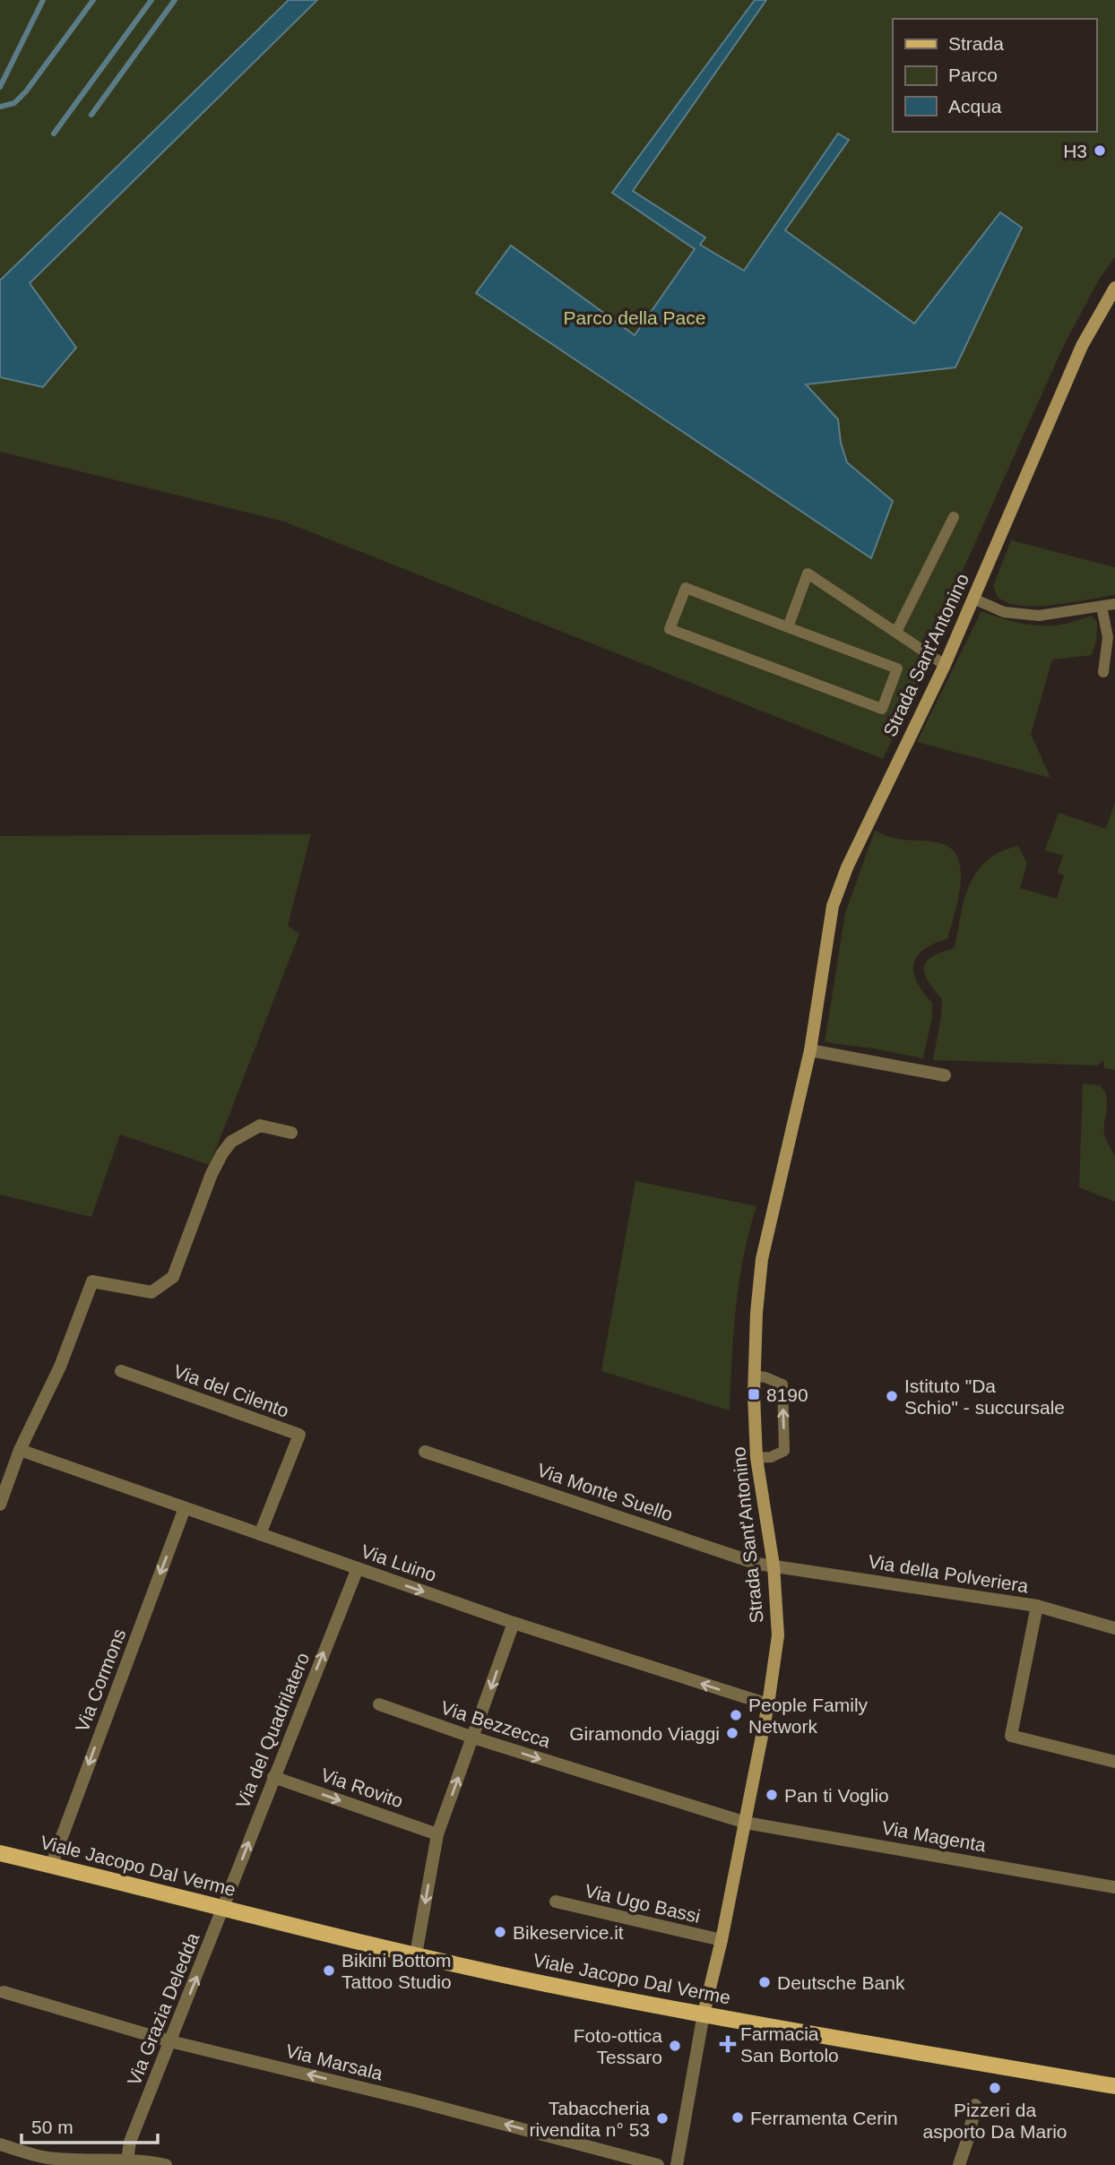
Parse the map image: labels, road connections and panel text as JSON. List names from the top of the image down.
{
  "streets": {
    "main road": ["Strada Sant'Antonino", "Viale Jacopo Dal Verme"],
    "street": [
      "Via del Cilento",
      "Via Monte Suello",
      "Via Luino",
      "Via della Polveriera",
      "Via Cormons",
      "Via Bezzecca",
      "Via del Quadrilatero",
      "Via Rovito",
      "Via Magenta",
      "Via Ugo Bassi",
      "Via Grazia Deledda",
      "Via Marsala"
    ]
  },
  "crossings": [
    ["Strada Sant'Antonino", "Via Monte Suello"],
    ["Strada Sant'Antonino", "Via Luino"],
    ["Strada Sant'Antonino", "Via della Polveriera"],
    ["Strada Sant'Antonino", "Via Bezzecca"],
    ["Strada Sant'Antonino", "Via Magenta"],
    ["Strada Sant'Antonino", "Viale Jacopo Dal Verme"],
    ["Strada Sant'Antonino", "Via Ugo Bassi"],
    ["Via del Cilento", "Via Luino"],
    ["Via Monte Suello", "Via della Polveriera"],
    ["Via Luino", "Via Cormons"],
    ["Via Luino", "Via del Quadrilatero"],
    ["Via Cormons", "Viale Jacopo Dal Verme"],
    ["Via Bezzecca", "Via Magenta"],
    ["Via del Quadrilatero", "Via Rovito"],
    ["Via del Quadrilatero", "Viale Jacopo Dal Verme"],
    ["Via del Quadrilatero", "Via Grazia Deledda"],
    ["Viale Jacopo Dal Verme", "Via Grazia Deledda"],
    ["Via Grazia Deledda", "Via Marsala"]
  ],
  "one_way": [
    "Via Cormons",
    "Via Bezzecca",
    "Via del Quadrilatero",
    "Via Rovito",
    "Via Grazia Deledda",
    "Via Marsala"
  ],
  "parks": ["Parco della Pace"],
  "places": {
    "other": [
      "H3",
      "Istituto \"Da Schio\" - succursale",
      "People Family Network",
      "Giramondo Viaggi",
      "Pan ti Voglio",
      "Bikeservice.it",
      "Bikini Bottom Tattoo Studio",
      "Deutsche Bank",
      "Foto-ottica Tessaro",
      "Pizzeri da asporto Da Mario",
      "Ferramenta Cerin",
      "Tabaccheria rivendita n° 53"
    ],
    "transit": ["8190"],
    "health": ["Farmacia San Bortolo"]
  },
  "legend": ["Strada", "Parco", "Acqua"],
  "scale_bar": "50 m"
}
